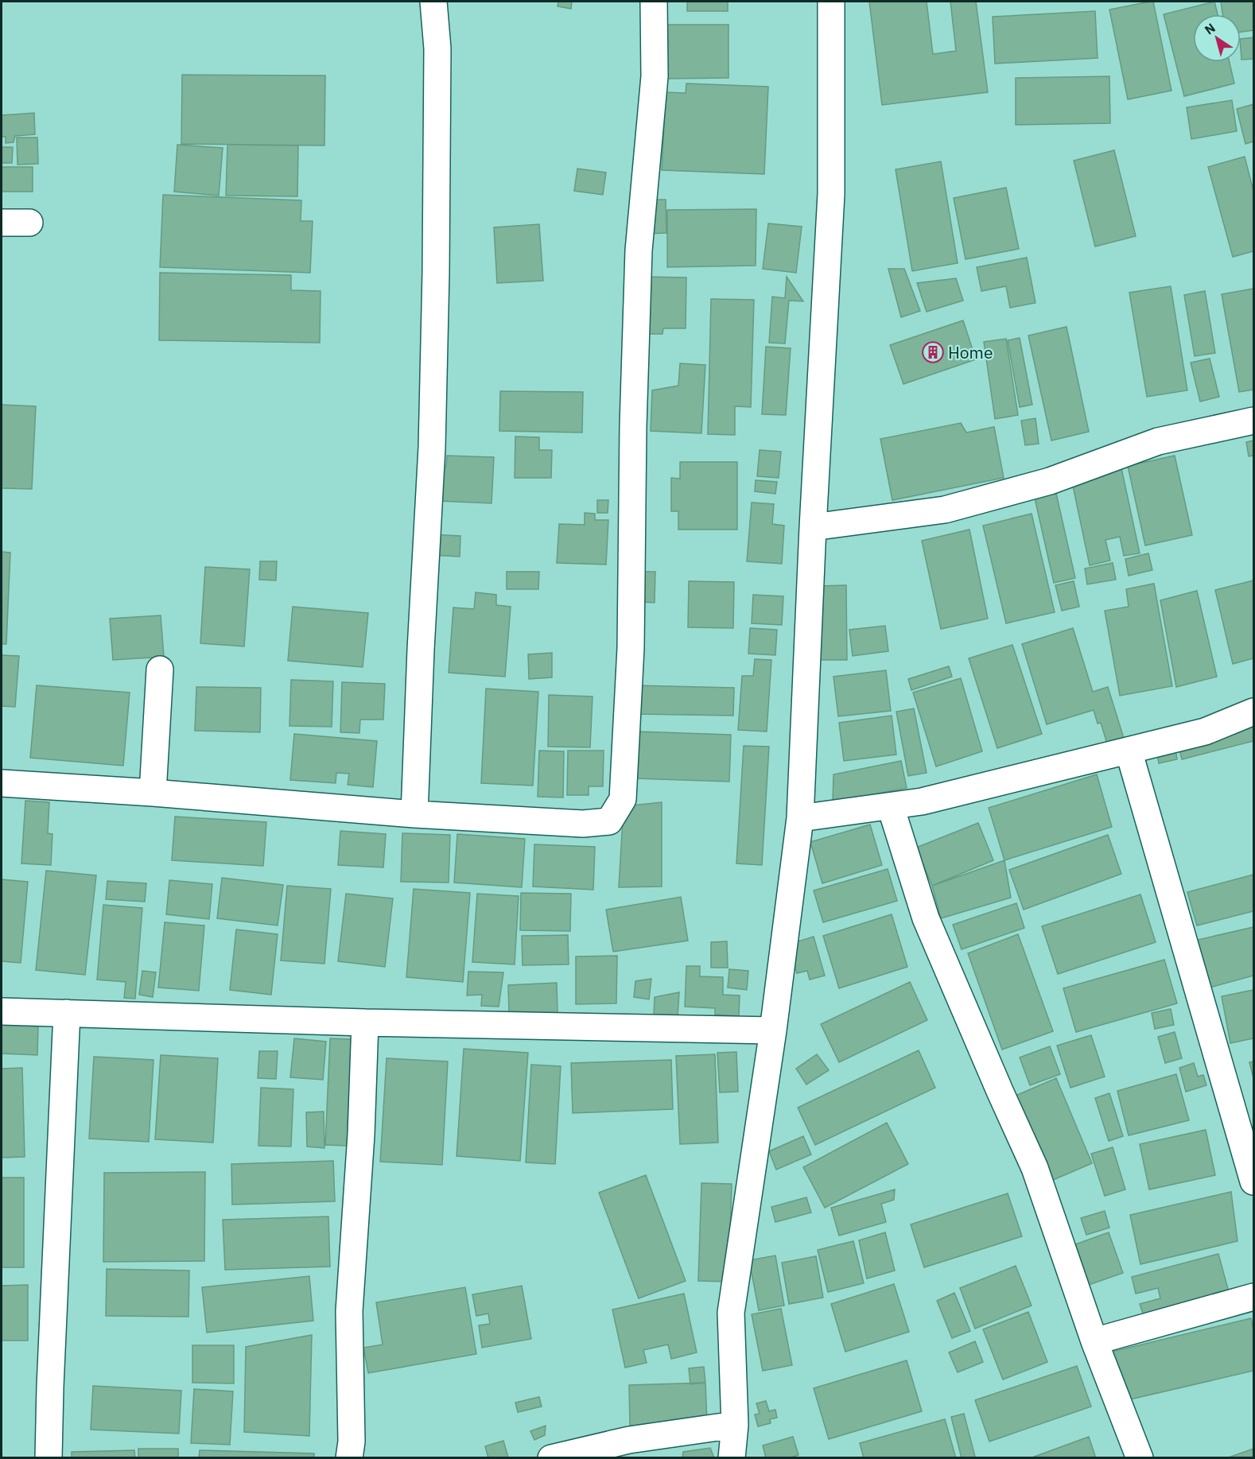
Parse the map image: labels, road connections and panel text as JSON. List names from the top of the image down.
{
  "places": {
    "building": ["Home"]
  },
  "north": "top left"
}
